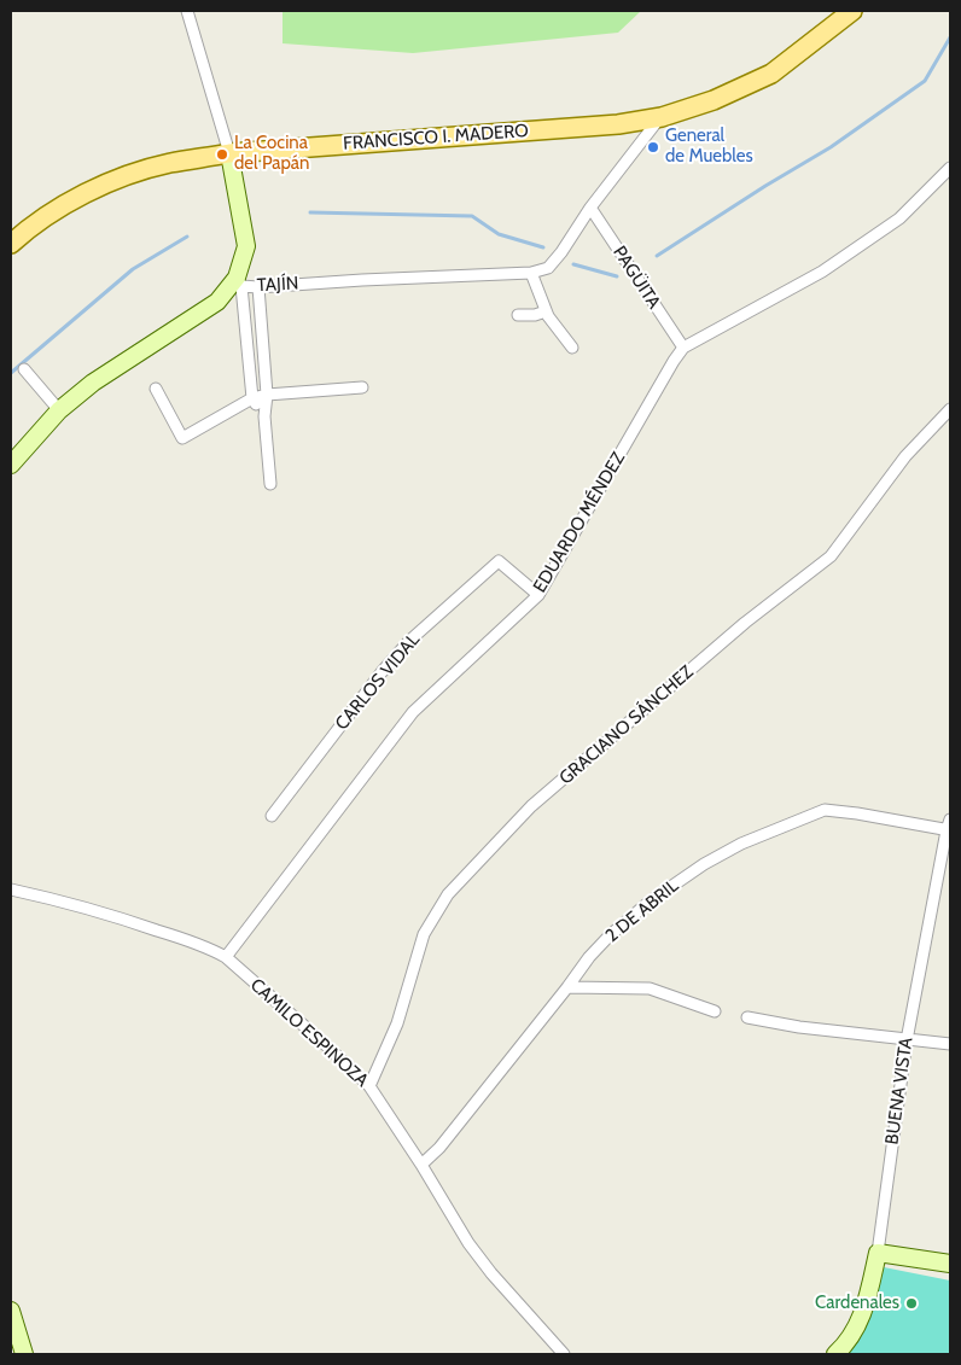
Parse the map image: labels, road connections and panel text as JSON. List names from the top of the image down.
{
  "streets": {
    "main road": ["FRANCISCO I. MADERO", "TAJÍN", "BUENA VISTA"],
    "street": [
      "PAGÜITA",
      "EDUARDO MÉNDEZ",
      "CARLOS VIDAL",
      "GRACIANO SÁNCHEZ",
      "2 DE ABRIL",
      "CAMILO ESPINOZA"
    ]
  },
  "crossings": [
    ["PAGÜITA", "TAJÍN"],
    ["PAGÜITA", "EDUARDO MÉNDEZ"],
    ["EDUARDO MÉNDEZ", "CARLOS VIDAL"],
    ["EDUARDO MÉNDEZ", "CAMILO ESPINOZA"],
    ["GRACIANO SÁNCHEZ", "CAMILO ESPINOZA"],
    ["2 DE ABRIL", "CAMILO ESPINOZA"],
    ["2 DE ABRIL", "BUENA VISTA"]
  ],
  "places": ["General de Muebles", "La Cocina del Papán", "Cardenales"]
}
